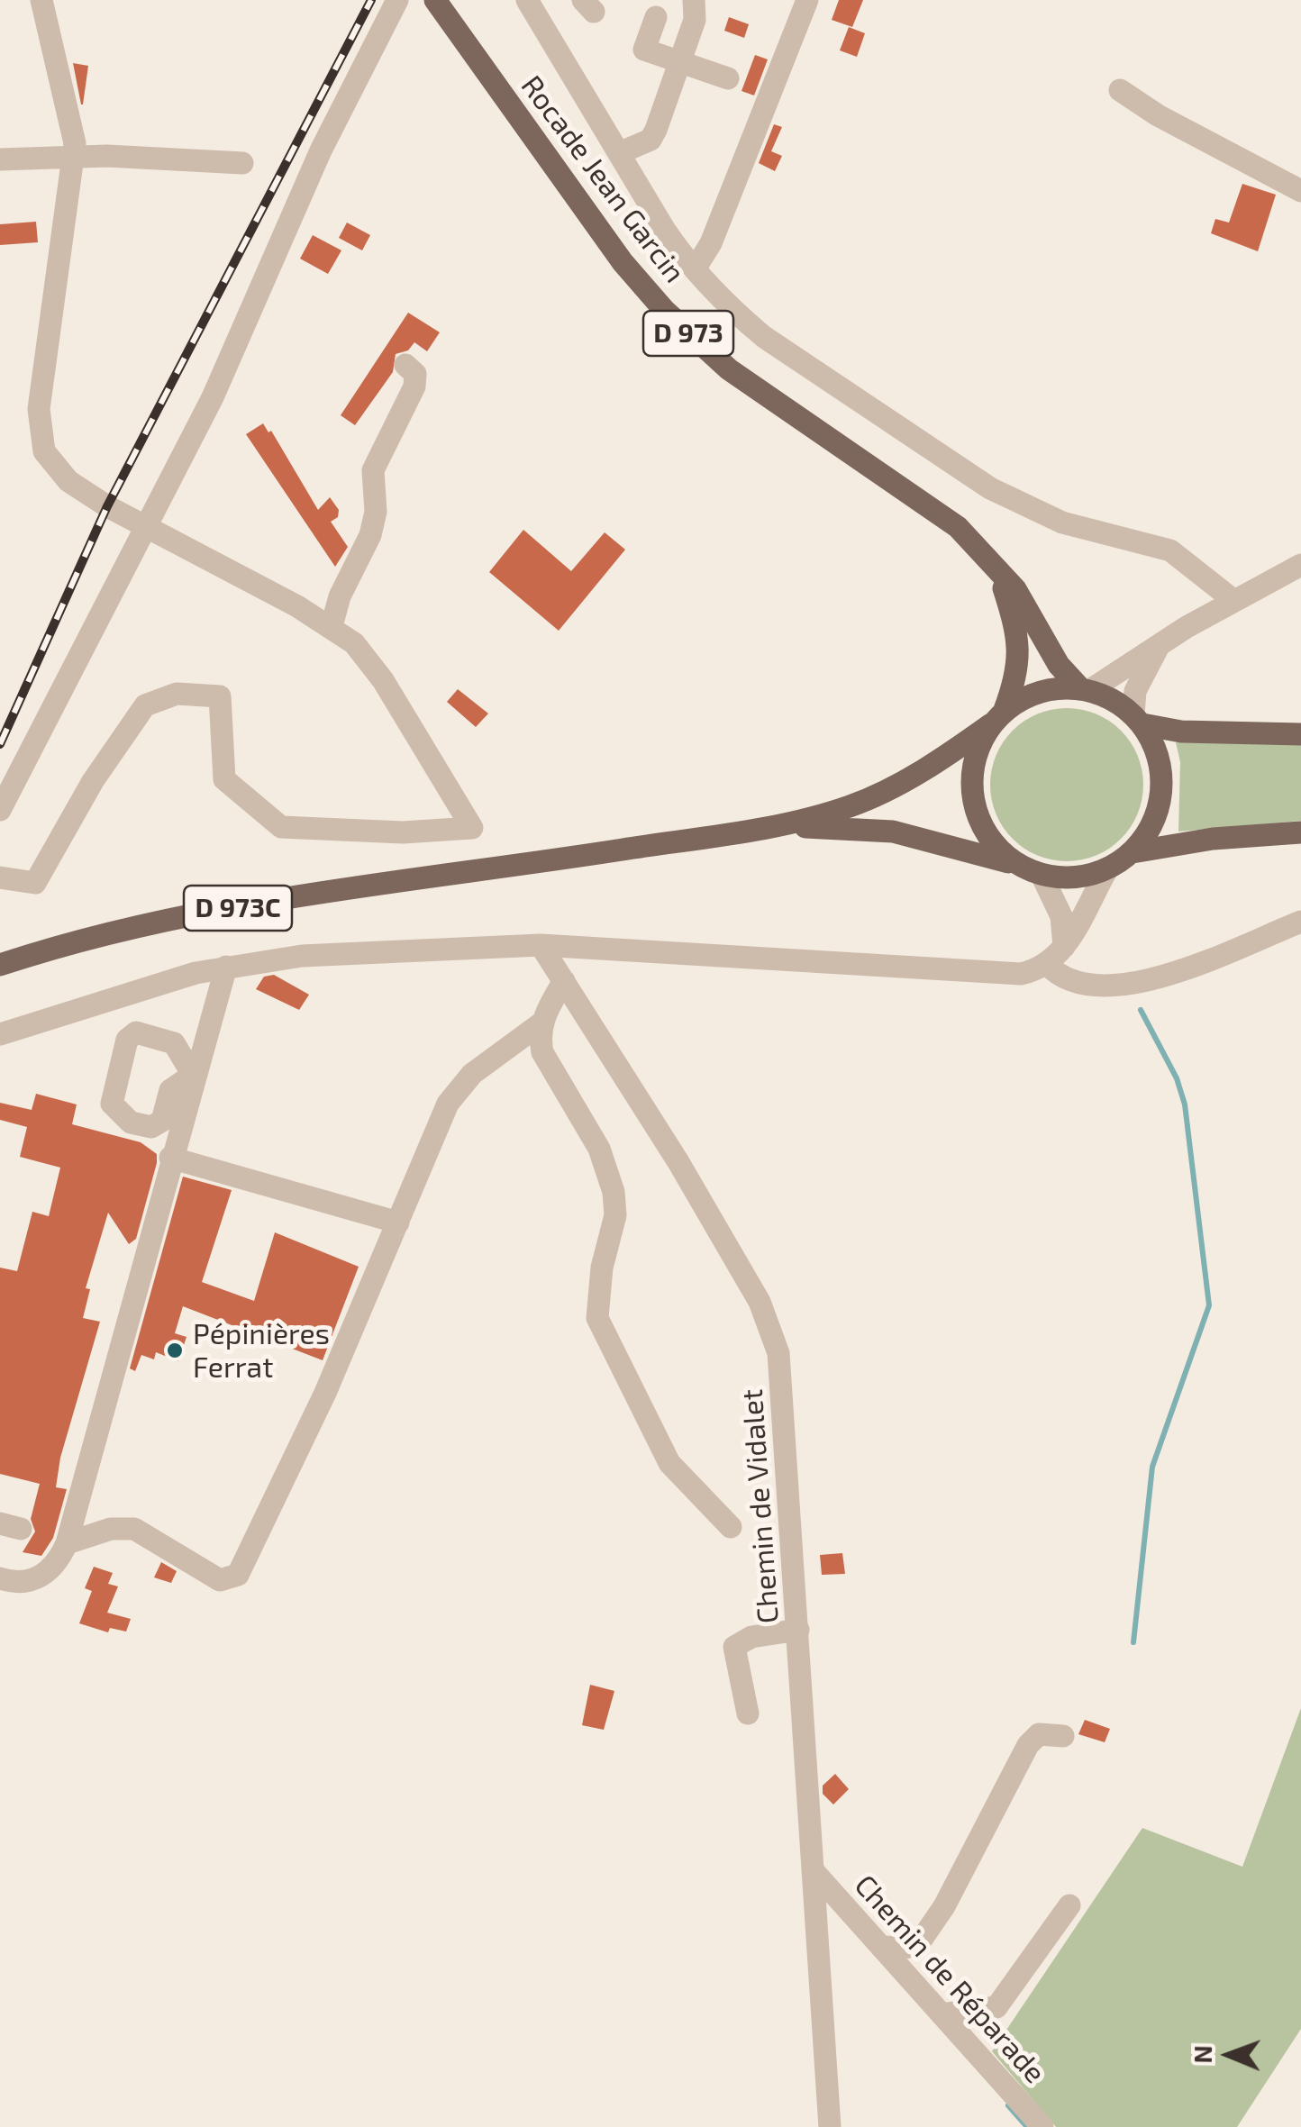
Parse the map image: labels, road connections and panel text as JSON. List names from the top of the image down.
{
  "streets": {
    "main road": ["Rocade Jean Garcin", "D 973", "D 973C"],
    "street": ["Chemin de Vidalet", "Chemin de Réparade"]
  },
  "crossings": [
    ["Rocade Jean Garcin", "D 973C"],
    ["Chemin de Vidalet", "Chemin de Réparade"]
  ],
  "places": ["Pépinières Ferrat"],
  "north": "left"
}
